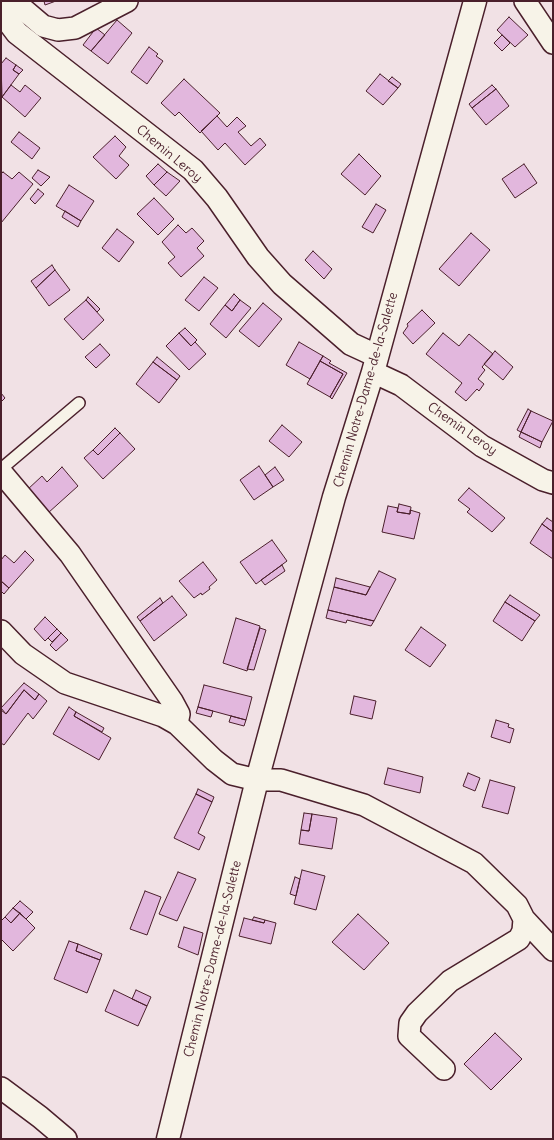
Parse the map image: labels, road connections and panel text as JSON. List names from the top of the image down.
{
  "streets": {
    "street": ["Chemin Leroy", "Chemin Notre-Dame-de-la-Salette"]
  },
  "crossings": [
    ["Chemin Leroy", "Chemin Notre-Dame-de-la-Salette"]
  ]
}
